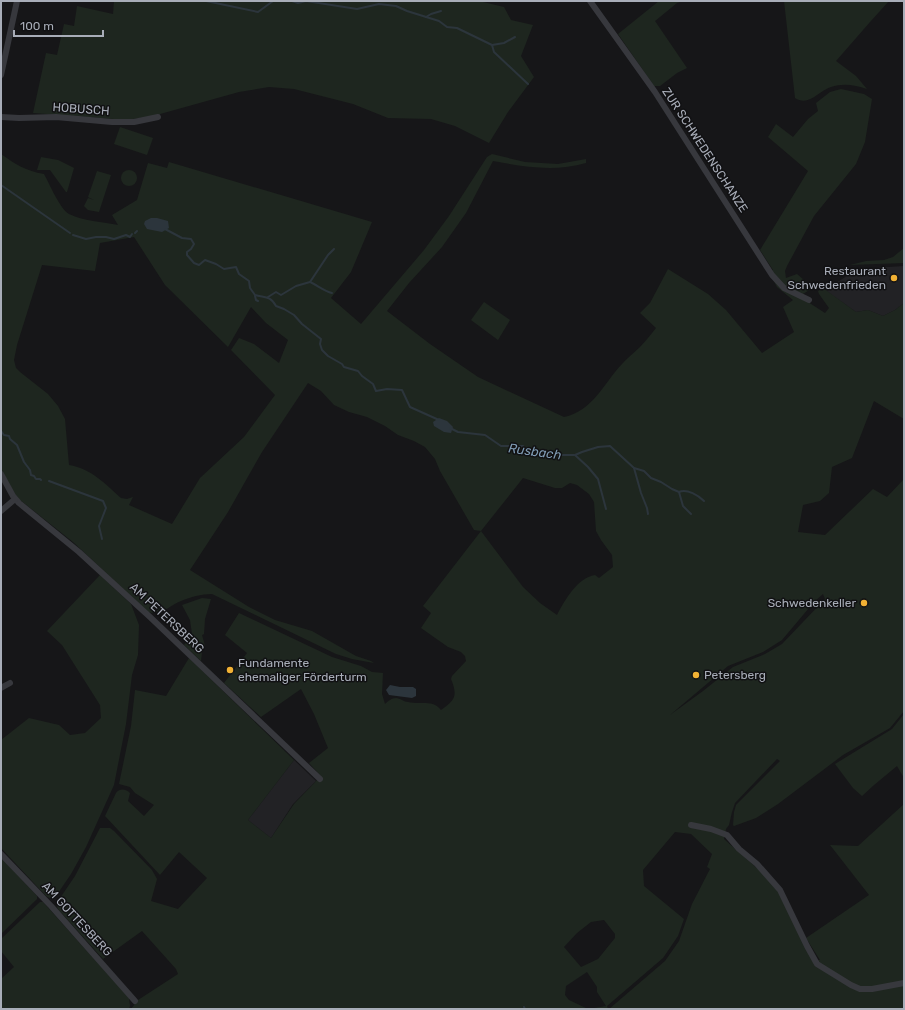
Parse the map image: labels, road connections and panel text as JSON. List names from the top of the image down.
{
  "streets": {
    "street": [
      "HOBUSCH",
      "ZUR SCHWEDENSCHANZE",
      "AM PETERSBERG",
      "AM GOTTESBERG"
    ]
  },
  "water": ["Rusbach"],
  "places": [
    "Restaurant Schwedenfrieden",
    "Schwedenkeller",
    "Fundamente ehemaliger Förderturm",
    "Petersberg"
  ],
  "scale_bar": "100 m"
}
